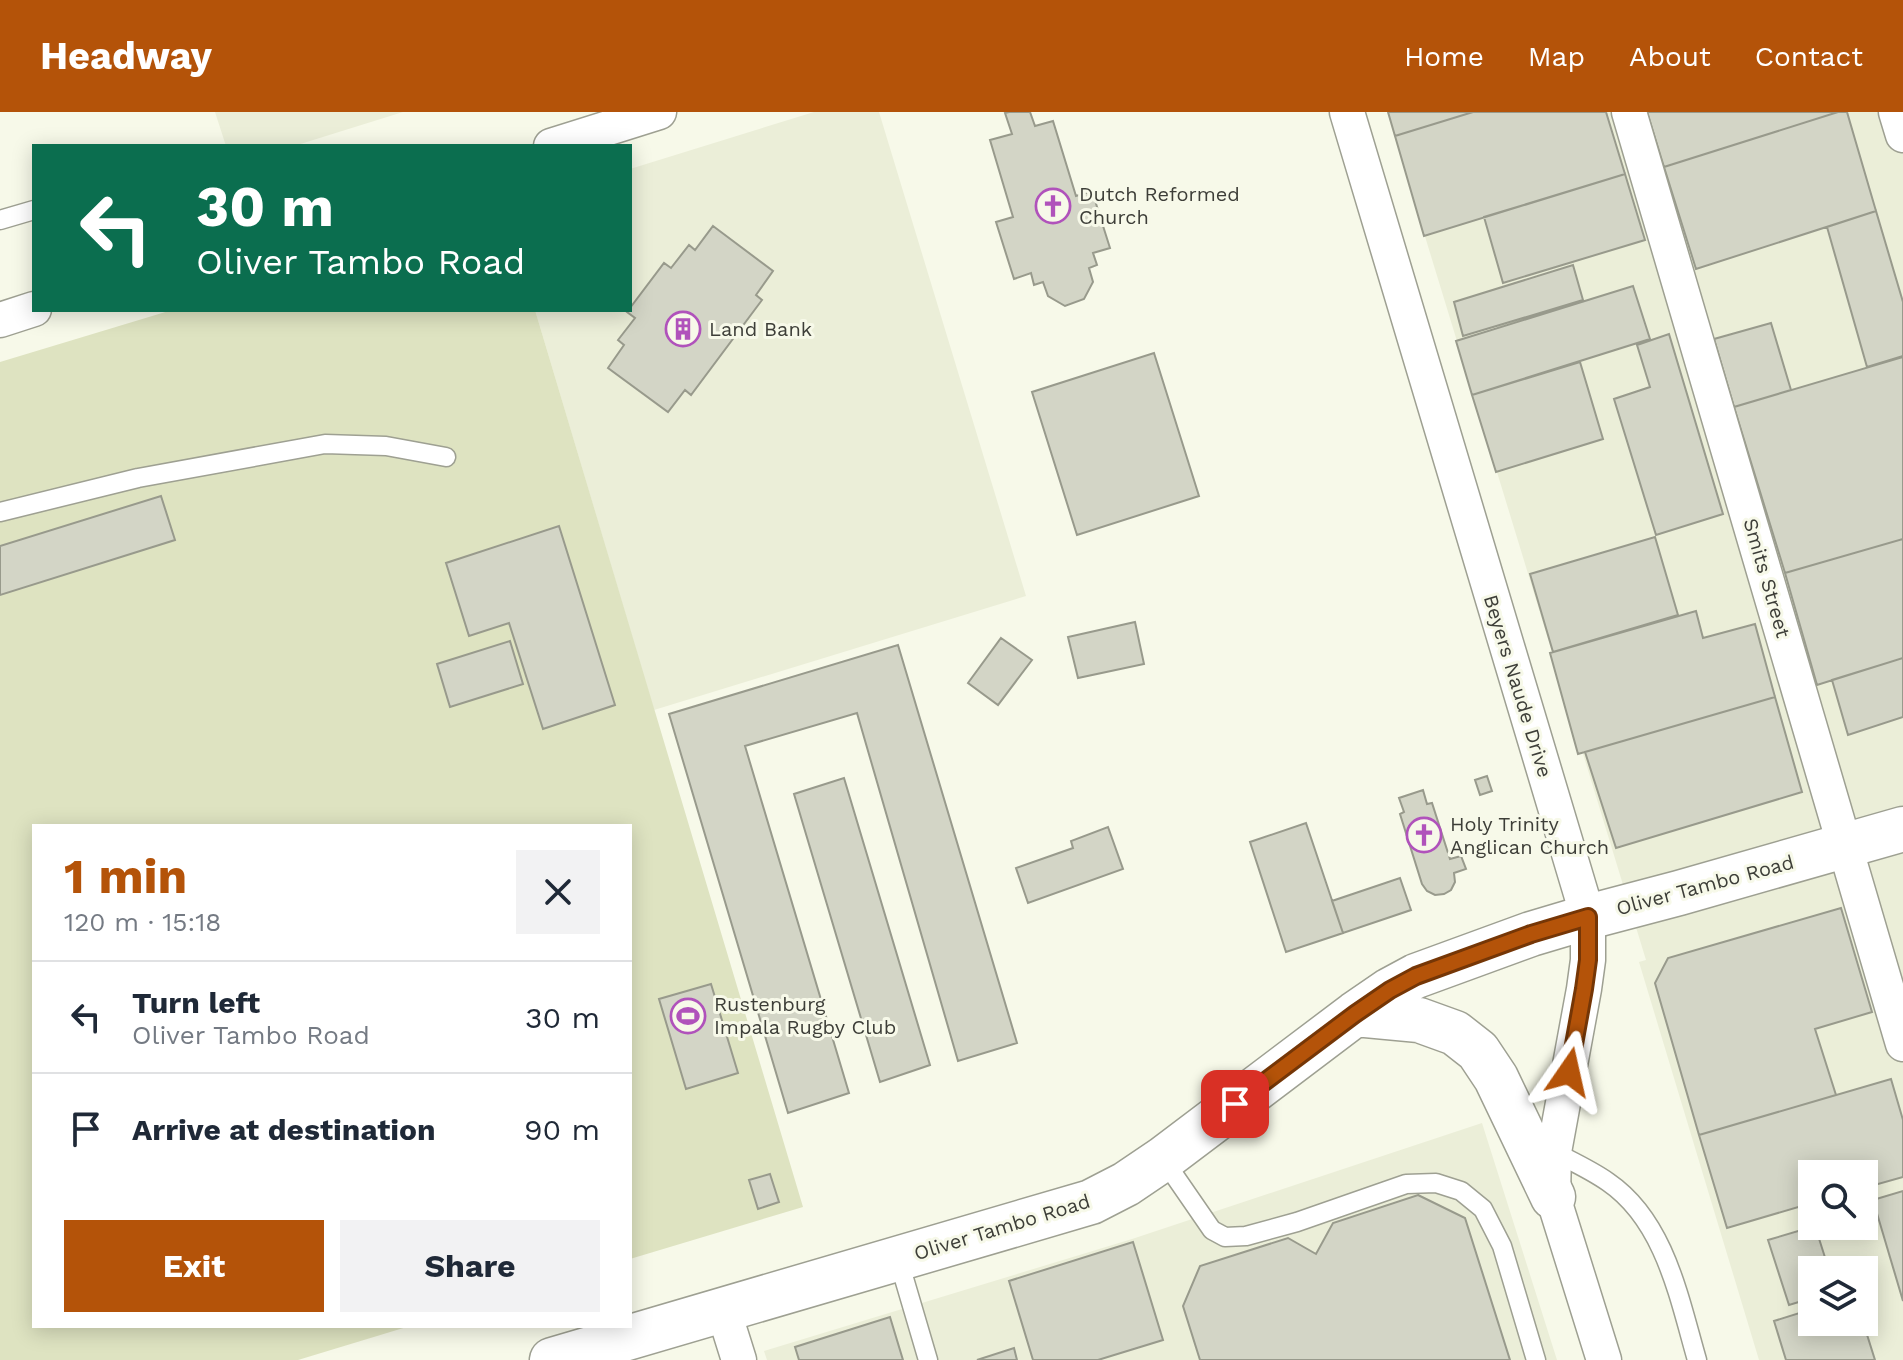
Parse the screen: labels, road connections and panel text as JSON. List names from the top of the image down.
{
  "streets": {
    "main road": ["Oliver Tambo Road"],
    "street": ["Smits Street", "Beyers Naude Drive"]
  },
  "crossings": [
    ["Smits Street", "Oliver Tambo Road"],
    ["Beyers Naude Drive", "Oliver Tambo Road"]
  ],
  "places": {
    "church": ["Dutch Reformed Church", "Holy Trinity Anglican Church"],
    "building": ["Land Bank"],
    "sports": ["Rustenburg Impala Rugby Club"]
  },
  "page": {
    "header": "Headway",
    "nav": [
      "Home",
      "Map",
      "About",
      "Contact"
    ],
    "turn": ["30 m", "Oliver Tambo Road"],
    "heading": ["1 min", "120 m · 15:18"],
    "list": [
      {
        "name": "Turn left",
        "note": "Oliver Tambo Road",
        "value": "30 m"
      },
      {
        "name": "Arrive at destination",
        "value": "90 m"
      }
    ],
    "buttons": ["Exit", "Share"]
  }
}
